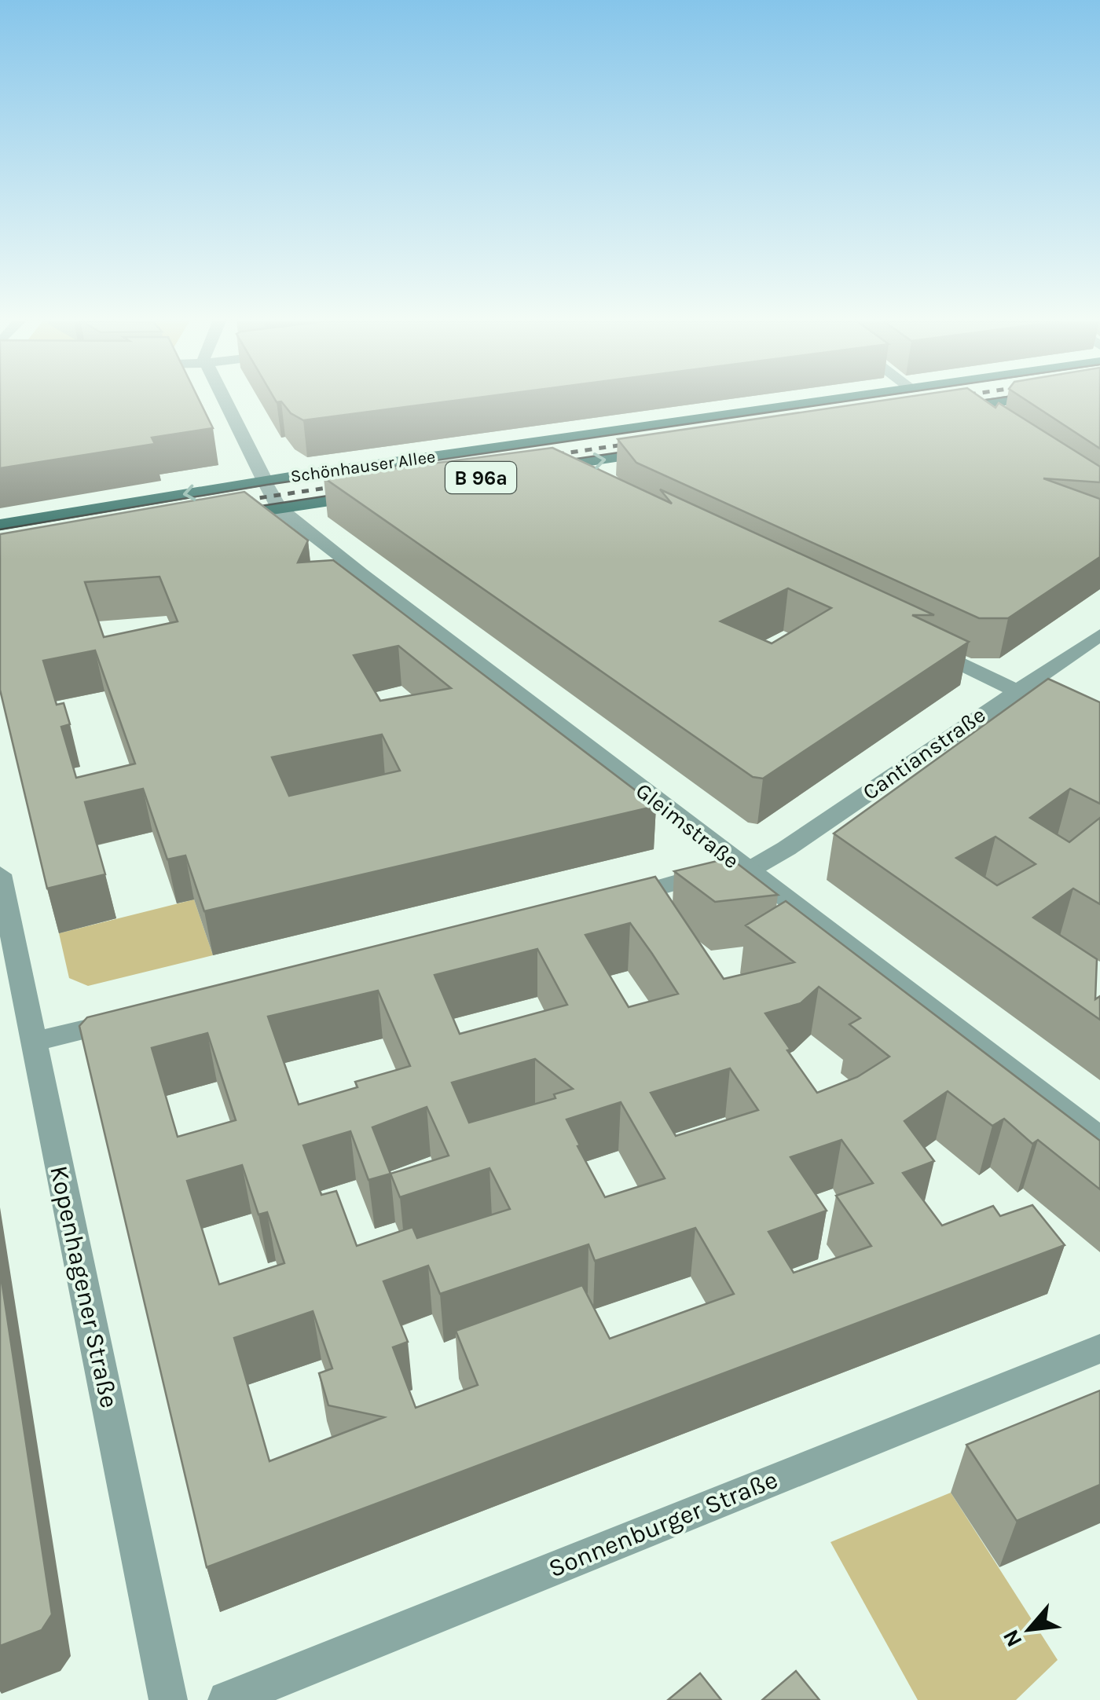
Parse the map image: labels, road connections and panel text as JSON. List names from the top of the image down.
{
  "streets": {
    "main road": ["Schönhauser Allee", "B 96a"],
    "street": [
      "Cantianstraße",
      "Gleimstraße",
      "Kopenhagener Straße",
      "Sonnenburger Straße"
    ]
  },
  "crossings": [
    ["Schönhauser Allee", "Gleimstraße"],
    ["Cantianstraße", "Gleimstraße"]
  ],
  "north": "bottom left"
}
